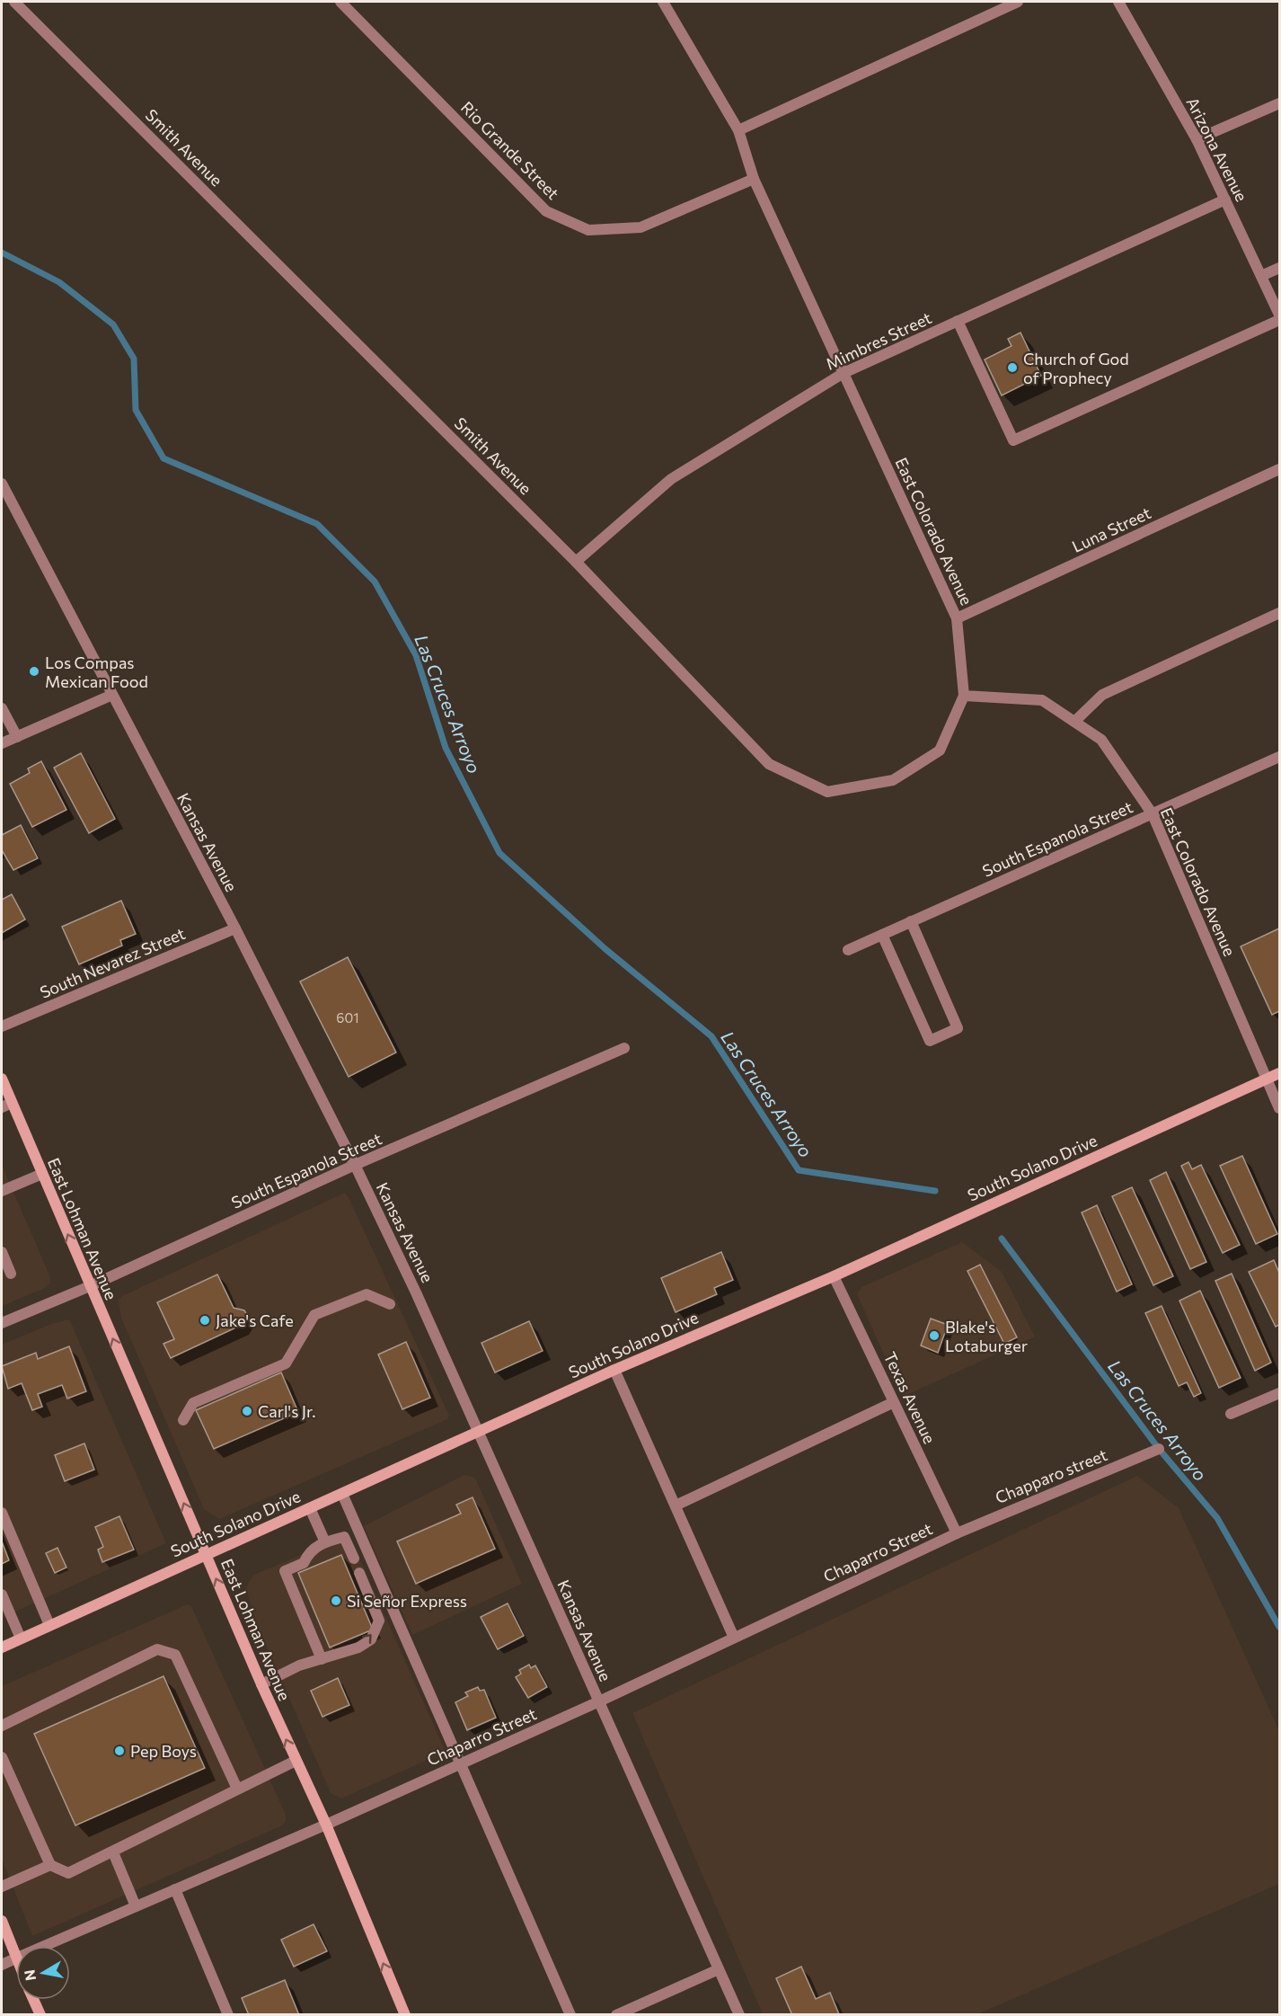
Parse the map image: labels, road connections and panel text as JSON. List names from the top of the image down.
{
  "streets": {
    "main road": ["South Solano Drive", "East Lohman Avenue"],
    "street": [
      "Smith Avenue",
      "Arizona Avenue",
      "Rio Grande Street",
      "Mimbres Street",
      "Luna Street",
      "East Colorado Avenue",
      "South Espanola Street",
      "Kansas Avenue",
      "South Nevarez Street",
      "Texas Avenue",
      "Chapparo street",
      "Chaparro Street"
    ]
  },
  "crossings": [
    ["Smith Avenue", "Mimbres Street"],
    ["Smith Avenue", "East Colorado Avenue"],
    ["Arizona Avenue", "Mimbres Street"],
    ["Rio Grande Street", "East Colorado Avenue"],
    ["Mimbres Street", "East Colorado Avenue"],
    ["Luna Street", "East Colorado Avenue"],
    ["East Colorado Avenue", "South Espanola Street"],
    ["East Colorado Avenue", "South Solano Drive"],
    ["South Espanola Street", "Kansas Avenue"],
    ["South Espanola Street", "East Lohman Avenue"],
    ["Kansas Avenue", "South Nevarez Street"],
    ["Kansas Avenue", "South Solano Drive"],
    ["Kansas Avenue", "Chaparro Street"],
    ["South Solano Drive", "East Lohman Avenue"],
    ["South Solano Drive", "Texas Avenue"],
    ["East Lohman Avenue", "Chaparro Street"],
    ["Texas Avenue", "Chapparo street"],
    ["Texas Avenue", "Chaparro Street"],
    ["Chapparo street", "Chaparro Street"]
  ],
  "one_way": ["East Lohman Avenue"],
  "water": ["Las Cruces Arroyo"],
  "places": [
    "Church of God of Prophecy",
    "Los Compas Mexican Food",
    "Jake's Cafe",
    "Blake's Lotaburger",
    "Carl's Jr.",
    "Si Señor Express",
    "Pep Boys"
  ],
  "house_numbers": ["601"],
  "north": "left"
}
